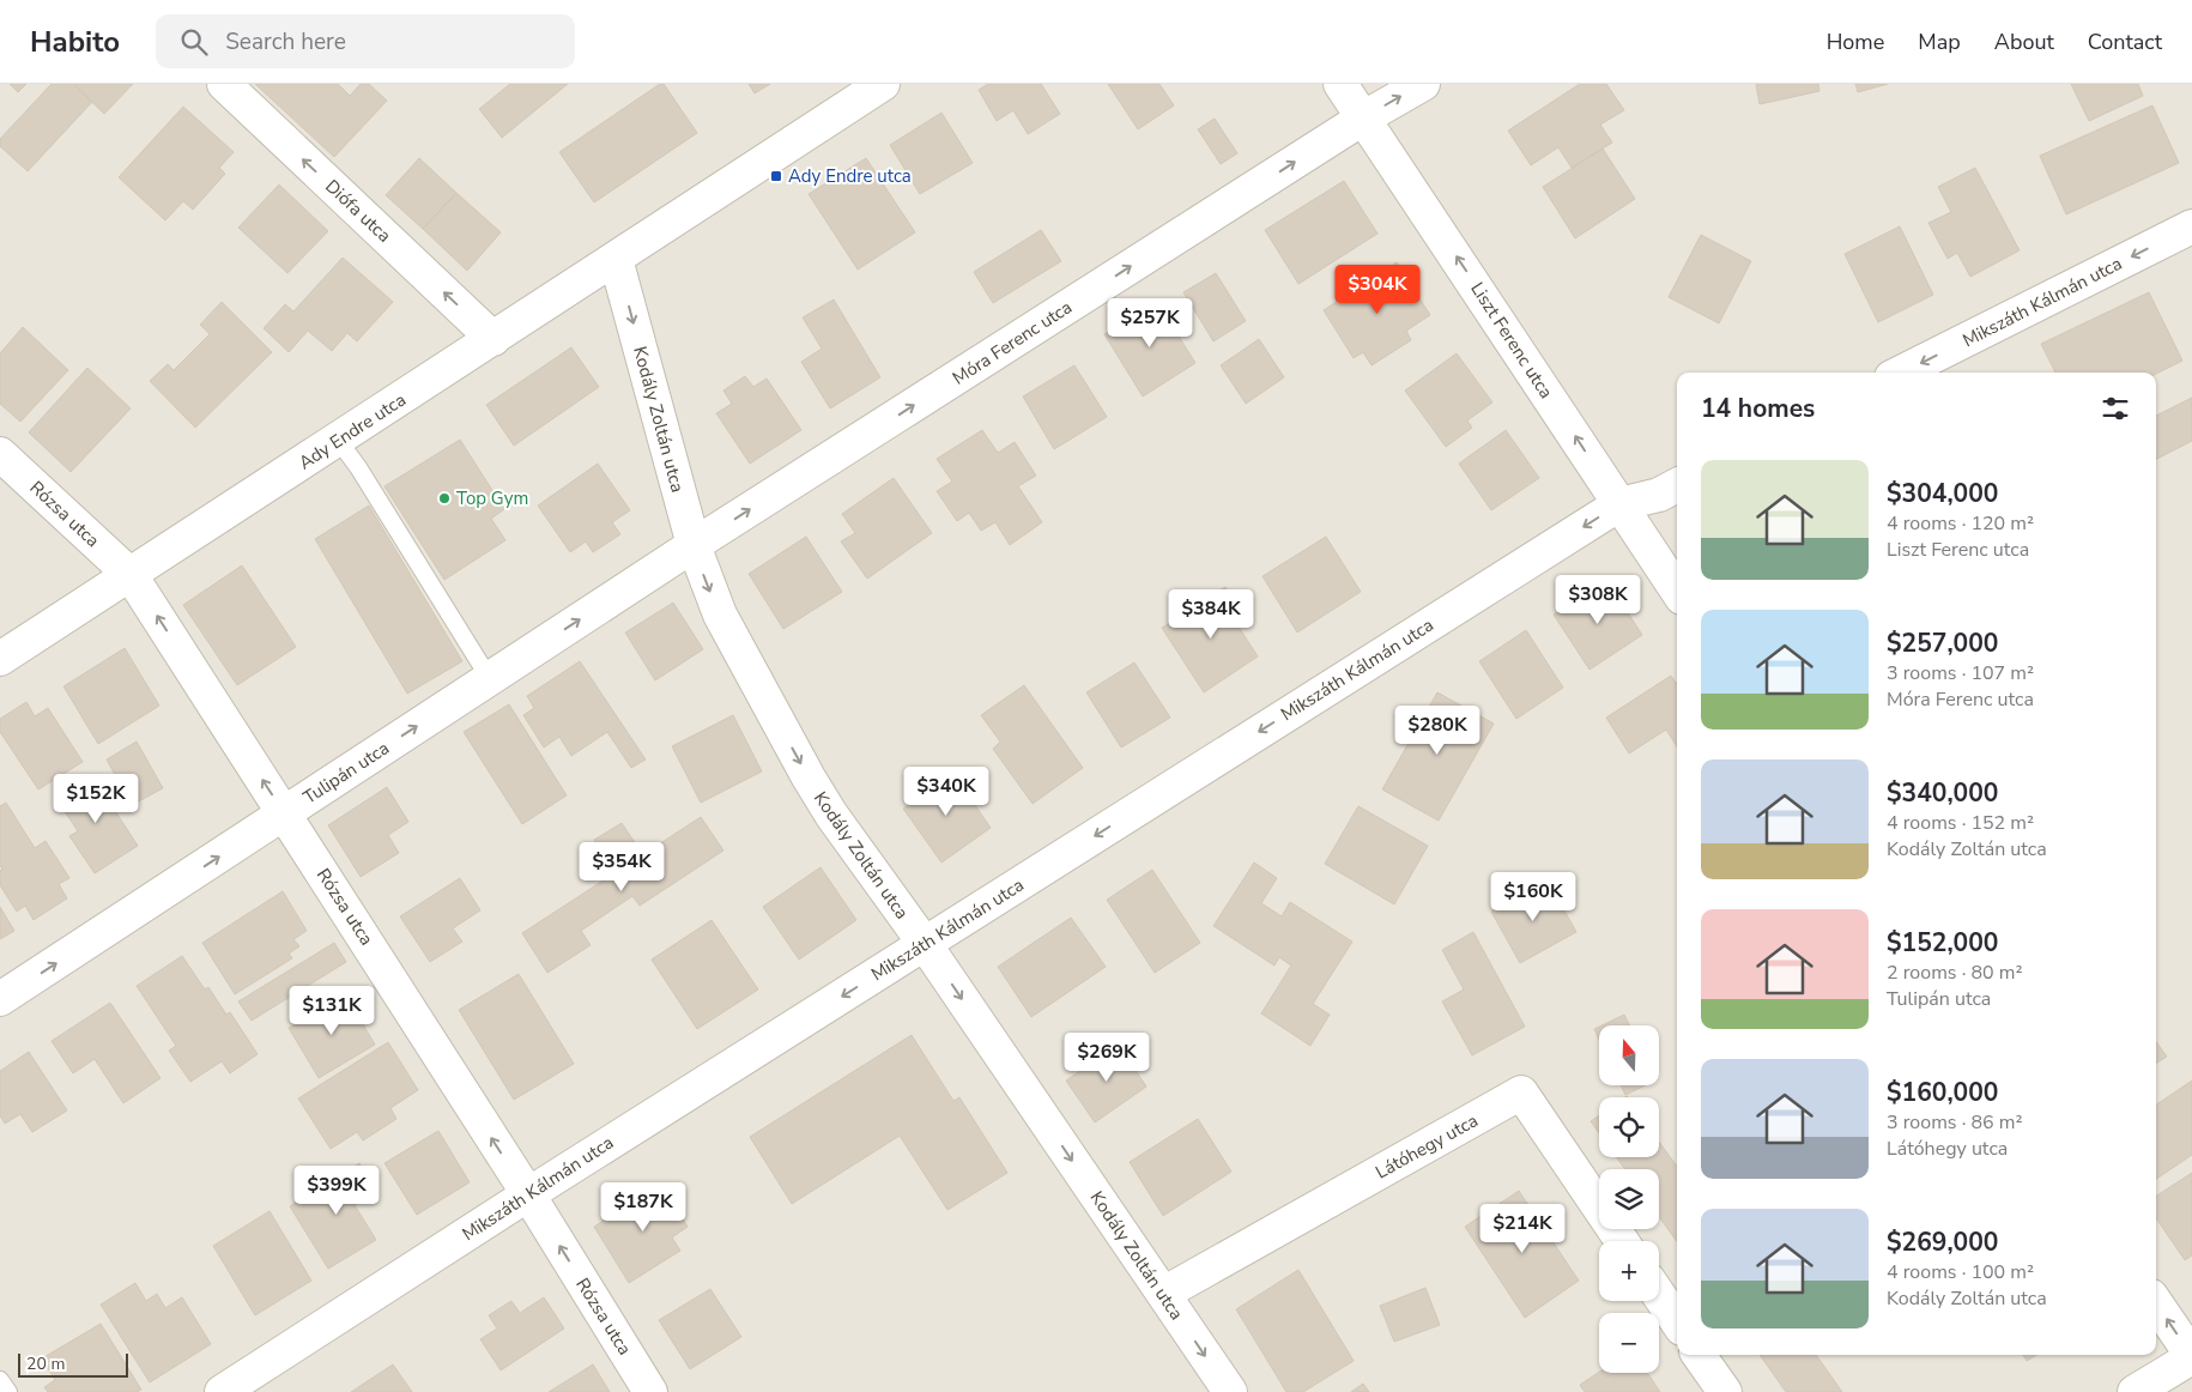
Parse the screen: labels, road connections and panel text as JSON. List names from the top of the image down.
{
  "streets": {
    "street": [
      "Diófa utca",
      "Mikszáth Kálmán utca",
      "Liszt Ferenc utca",
      "Móra Ferenc utca",
      "Kodály Zoltán utca",
      "Ady Endre utca",
      "Rózsa utca",
      "Tulipán utca",
      "Látóhegy utca"
    ]
  },
  "crossings": [
    ["Diófa utca", "Ady Endre utca"],
    ["Mikszáth Kálmán utca", "Liszt Ferenc utca"],
    ["Mikszáth Kálmán utca", "Kodály Zoltán utca"],
    ["Mikszáth Kálmán utca", "Rózsa utca"],
    ["Liszt Ferenc utca", "Móra Ferenc utca"],
    ["Móra Ferenc utca", "Kodály Zoltán utca"],
    ["Móra Ferenc utca", "Tulipán utca"],
    ["Kodály Zoltán utca", "Ady Endre utca"],
    ["Kodály Zoltán utca", "Tulipán utca"],
    ["Kodály Zoltán utca", "Látóhegy utca"],
    ["Ady Endre utca", "Rózsa utca"],
    ["Rózsa utca", "Tulipán utca"]
  ],
  "one_way": [
    "Diófa utca",
    "Mikszáth Kálmán utca",
    "Liszt Ferenc utca",
    "Móra Ferenc utca",
    "Kodály Zoltán utca",
    "Rózsa utca",
    "Tulipán utca"
  ],
  "places": {
    "transit": ["Ady Endre utca"],
    "other": ["Top Gym"]
  },
  "scale_bar": "20 m",
  "north": "top",
  "page": {
    "header": "Habito",
    "search": "Search here",
    "nav": [
      "Home",
      "Map",
      "About",
      "Contact"
    ],
    "price": [
      "$304K",
      "$257K",
      "$308K",
      "$384K",
      "$280K",
      "$340K",
      "$152K",
      "$354K",
      "$160K",
      "$131K",
      "$269K",
      "$399K",
      "$187K",
      "$214K"
    ],
    "heading": "14 homes",
    "list": [
      {
        "name": "$304,000",
        "note": "4 rooms · 120 m² · Liszt Ferenc utca"
      },
      {
        "name": "$257,000",
        "note": "3 rooms · 107 m² · Móra Ferenc utca"
      },
      {
        "name": "$340,000",
        "note": "4 rooms · 152 m² · Kodály Zoltán utca"
      },
      {
        "name": "$152,000",
        "note": "2 rooms · 80 m² · Tulipán utca"
      },
      {
        "name": "$160,000",
        "note": "3 rooms · 86 m² · Látóhegy utca"
      },
      {
        "name": "$269,000",
        "note": "4 rooms · 100 m² · Kodály Zoltán utca"
      }
    ],
    "map_buttons": ["+", "−"],
    "scale": "20 m"
  }
}
